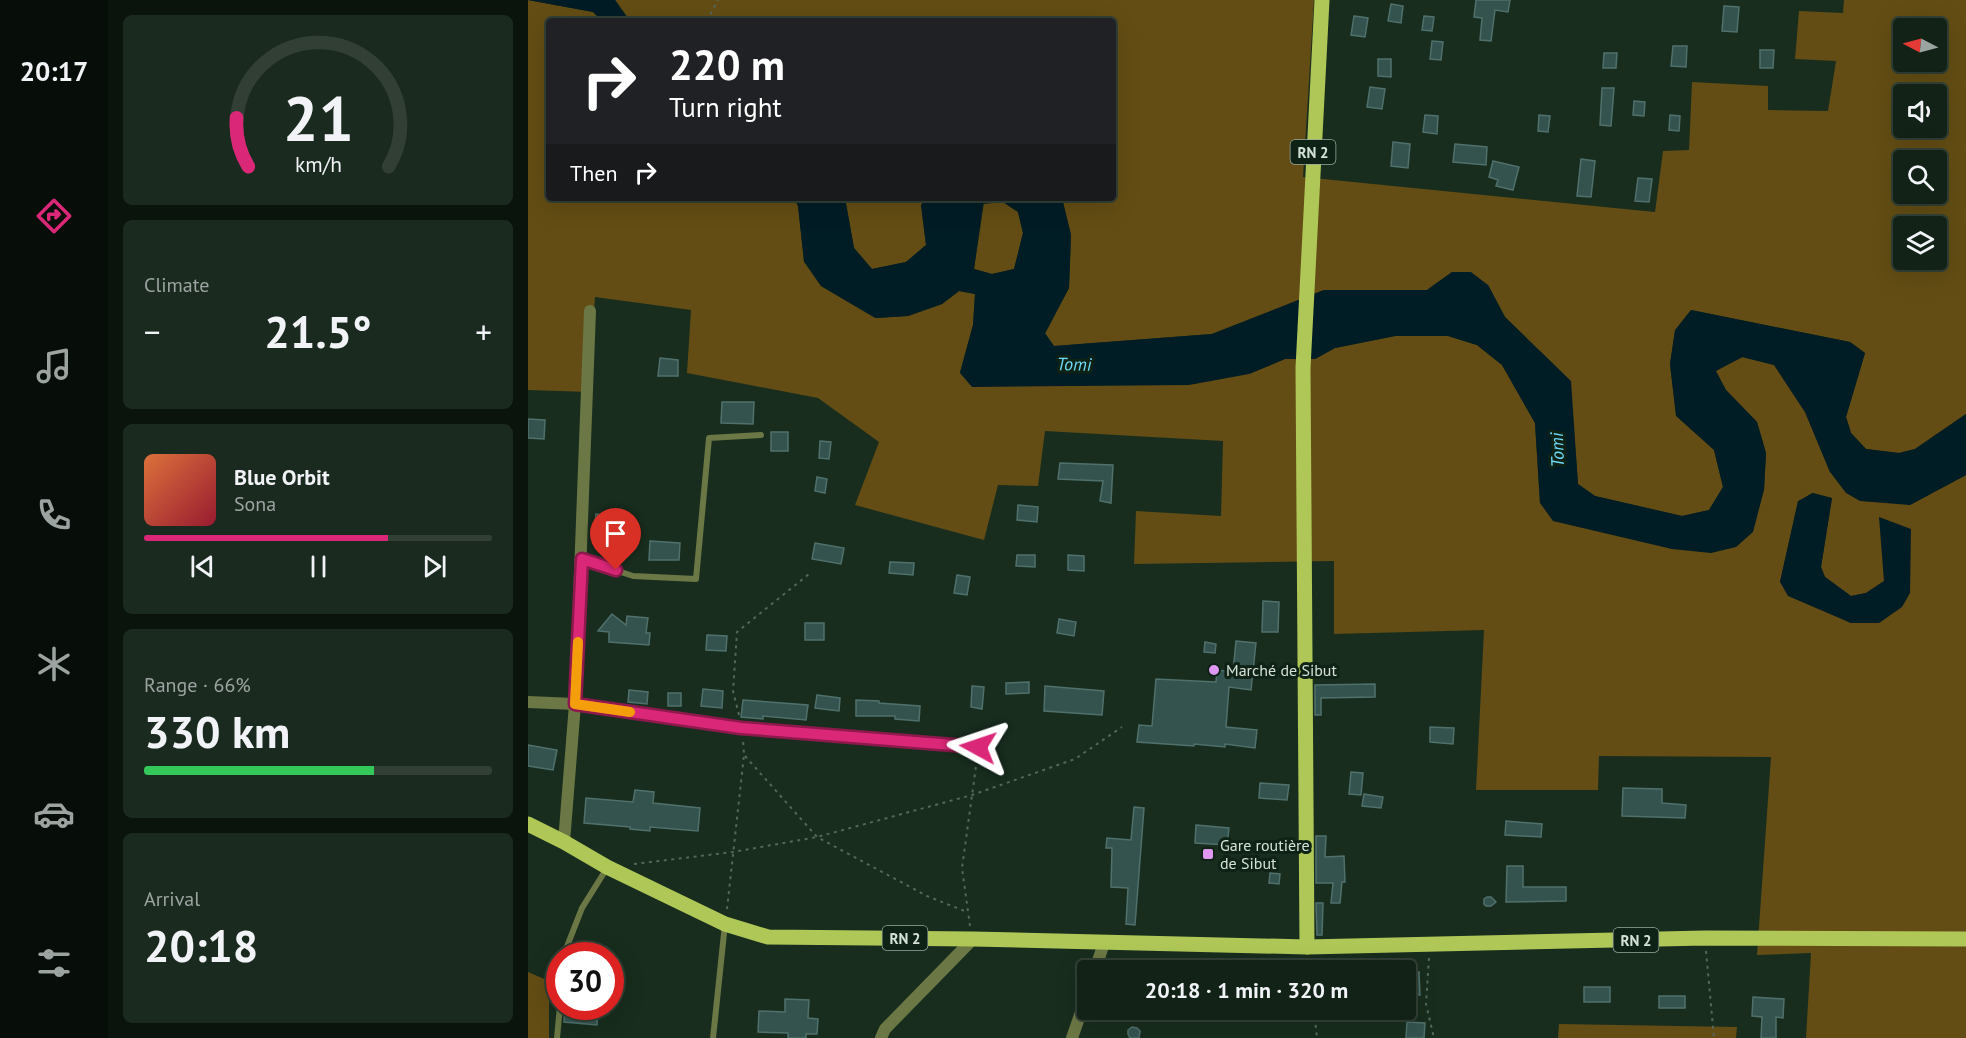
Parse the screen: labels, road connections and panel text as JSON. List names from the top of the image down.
{
  "streets": {
    "main road": ["RN 2"]
  },
  "water": ["Tomi"],
  "places": {
    "other": ["Marché de Sibut"],
    "transit": ["Gare routière de Sibut"]
  },
  "north": "left",
  "page": {
    "tabs": "20:17",
    "turn": ["220 m", "Turn right"],
    "then": "Then",
    "tile": [
      "Climate",
      ["Range · 66%", "330 km"],
      ["Arrival", "20:18"]
    ],
    "heat": ["−", "21.5°", "+"],
    "song": ["Blue Orbit", "Sona"],
    "limit": "30",
    "trip": "20:18 · 1 min · 320 m",
    "gauge": ["21", "km/h"]
  }
}
